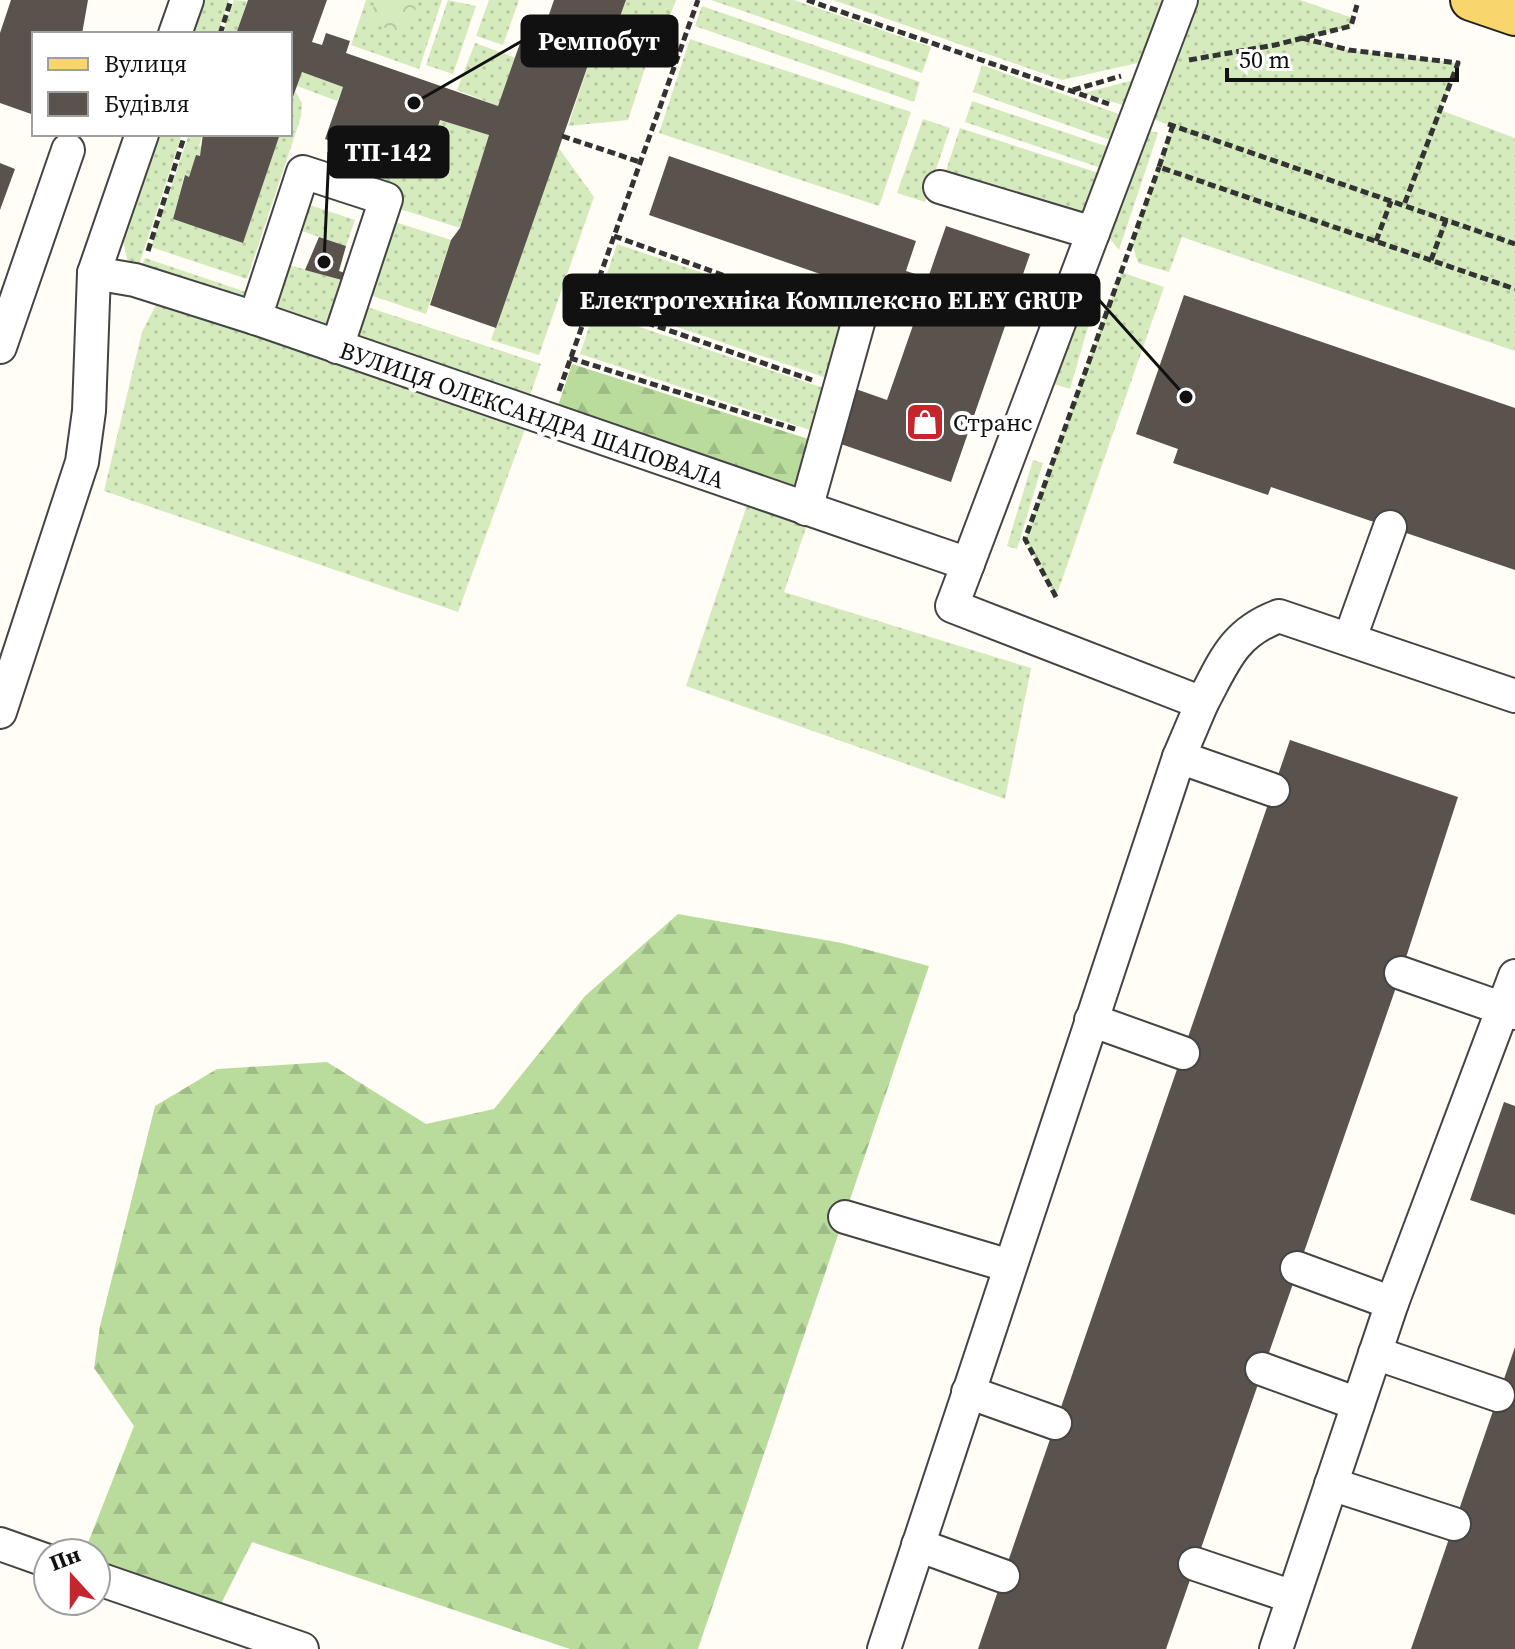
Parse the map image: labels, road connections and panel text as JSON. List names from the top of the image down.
{
  "streets": {
    "lane": ["ВУЛИЦЯ ОЛЕКСАНДРА ШАПОВАЛА"]
  },
  "places": {
    "other": ["Ремпобут", "ТП-142", "Електротехніка Комплексно ELEY GRUP"],
    "shop": ["Странс"]
  },
  "legend": ["Вулиця", "Будівля"],
  "scale_bar": "50 m",
  "north": "top"
}
